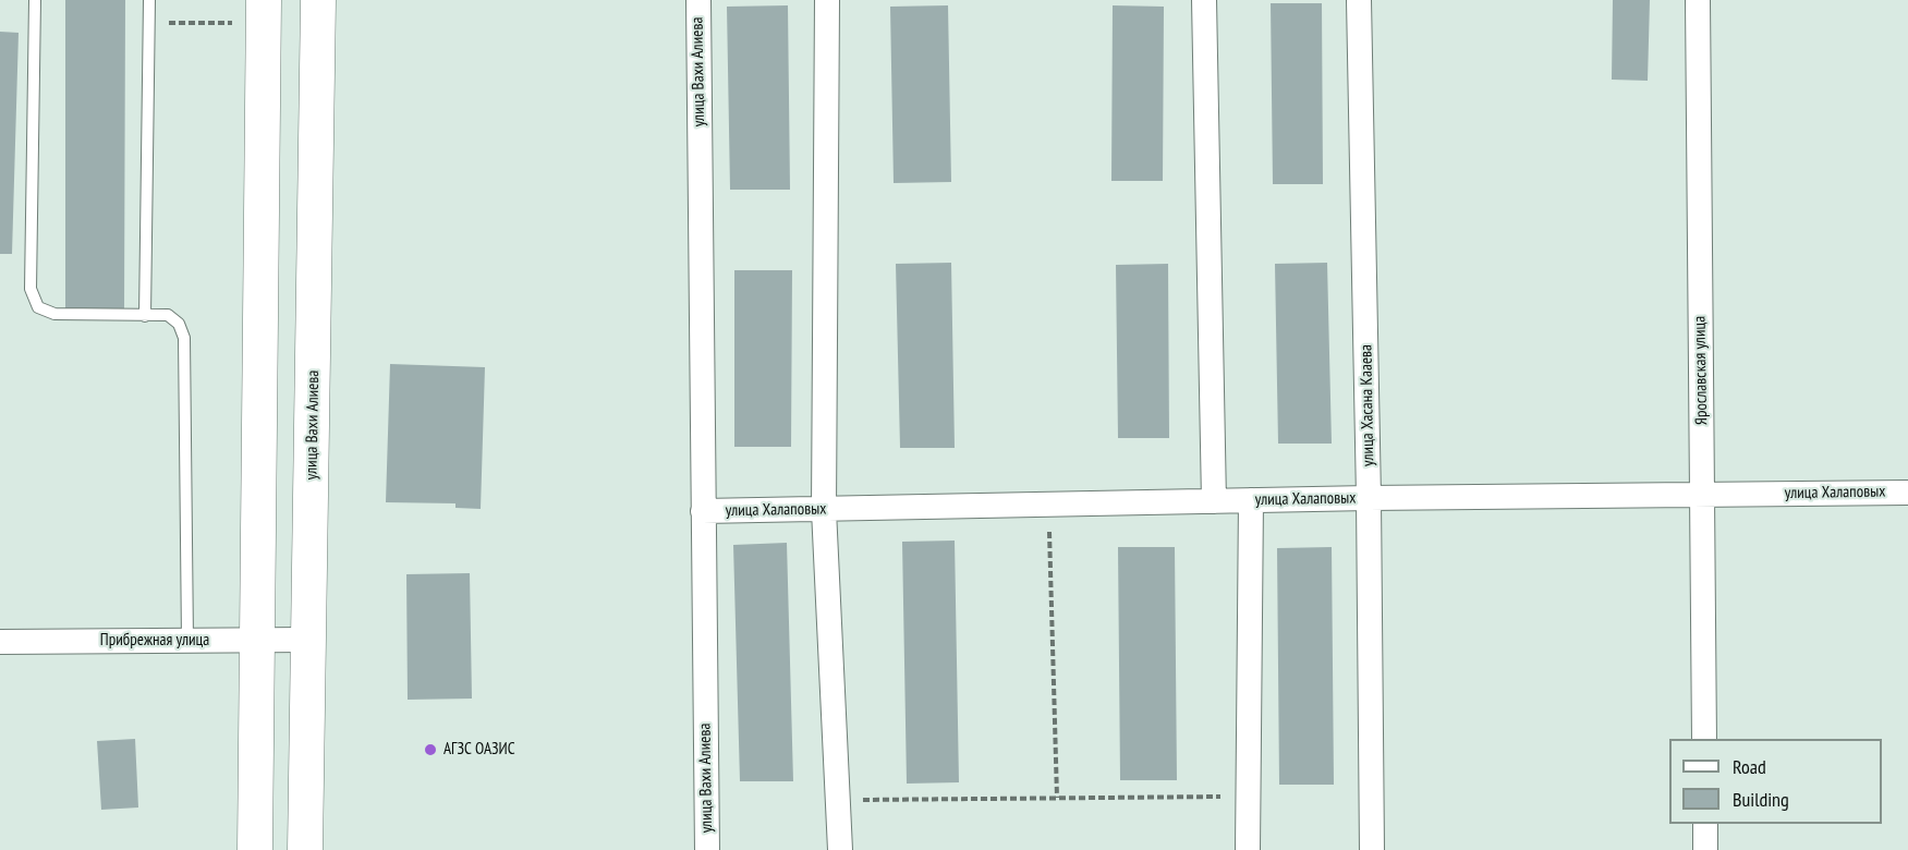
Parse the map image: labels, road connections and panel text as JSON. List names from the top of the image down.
{
  "streets": {
    "main road": ["улица Вахи Алиева"],
    "street": [
      "Ярославская улица",
      "улица Хасана Кааева",
      "улица Халаповых",
      "Прибрежная улица"
    ]
  },
  "crossings": [
    ["улица Вахи Алиева", "улица Халаповых"],
    ["улица Вахи Алиева", "Прибрежная улица"],
    ["Ярославская улица", "улица Халаповых"],
    ["улица Хасана Кааева", "улица Халаповых"]
  ],
  "places": ["АГЗС ОАЗИС"],
  "legend": ["Road", "Building"]
}
